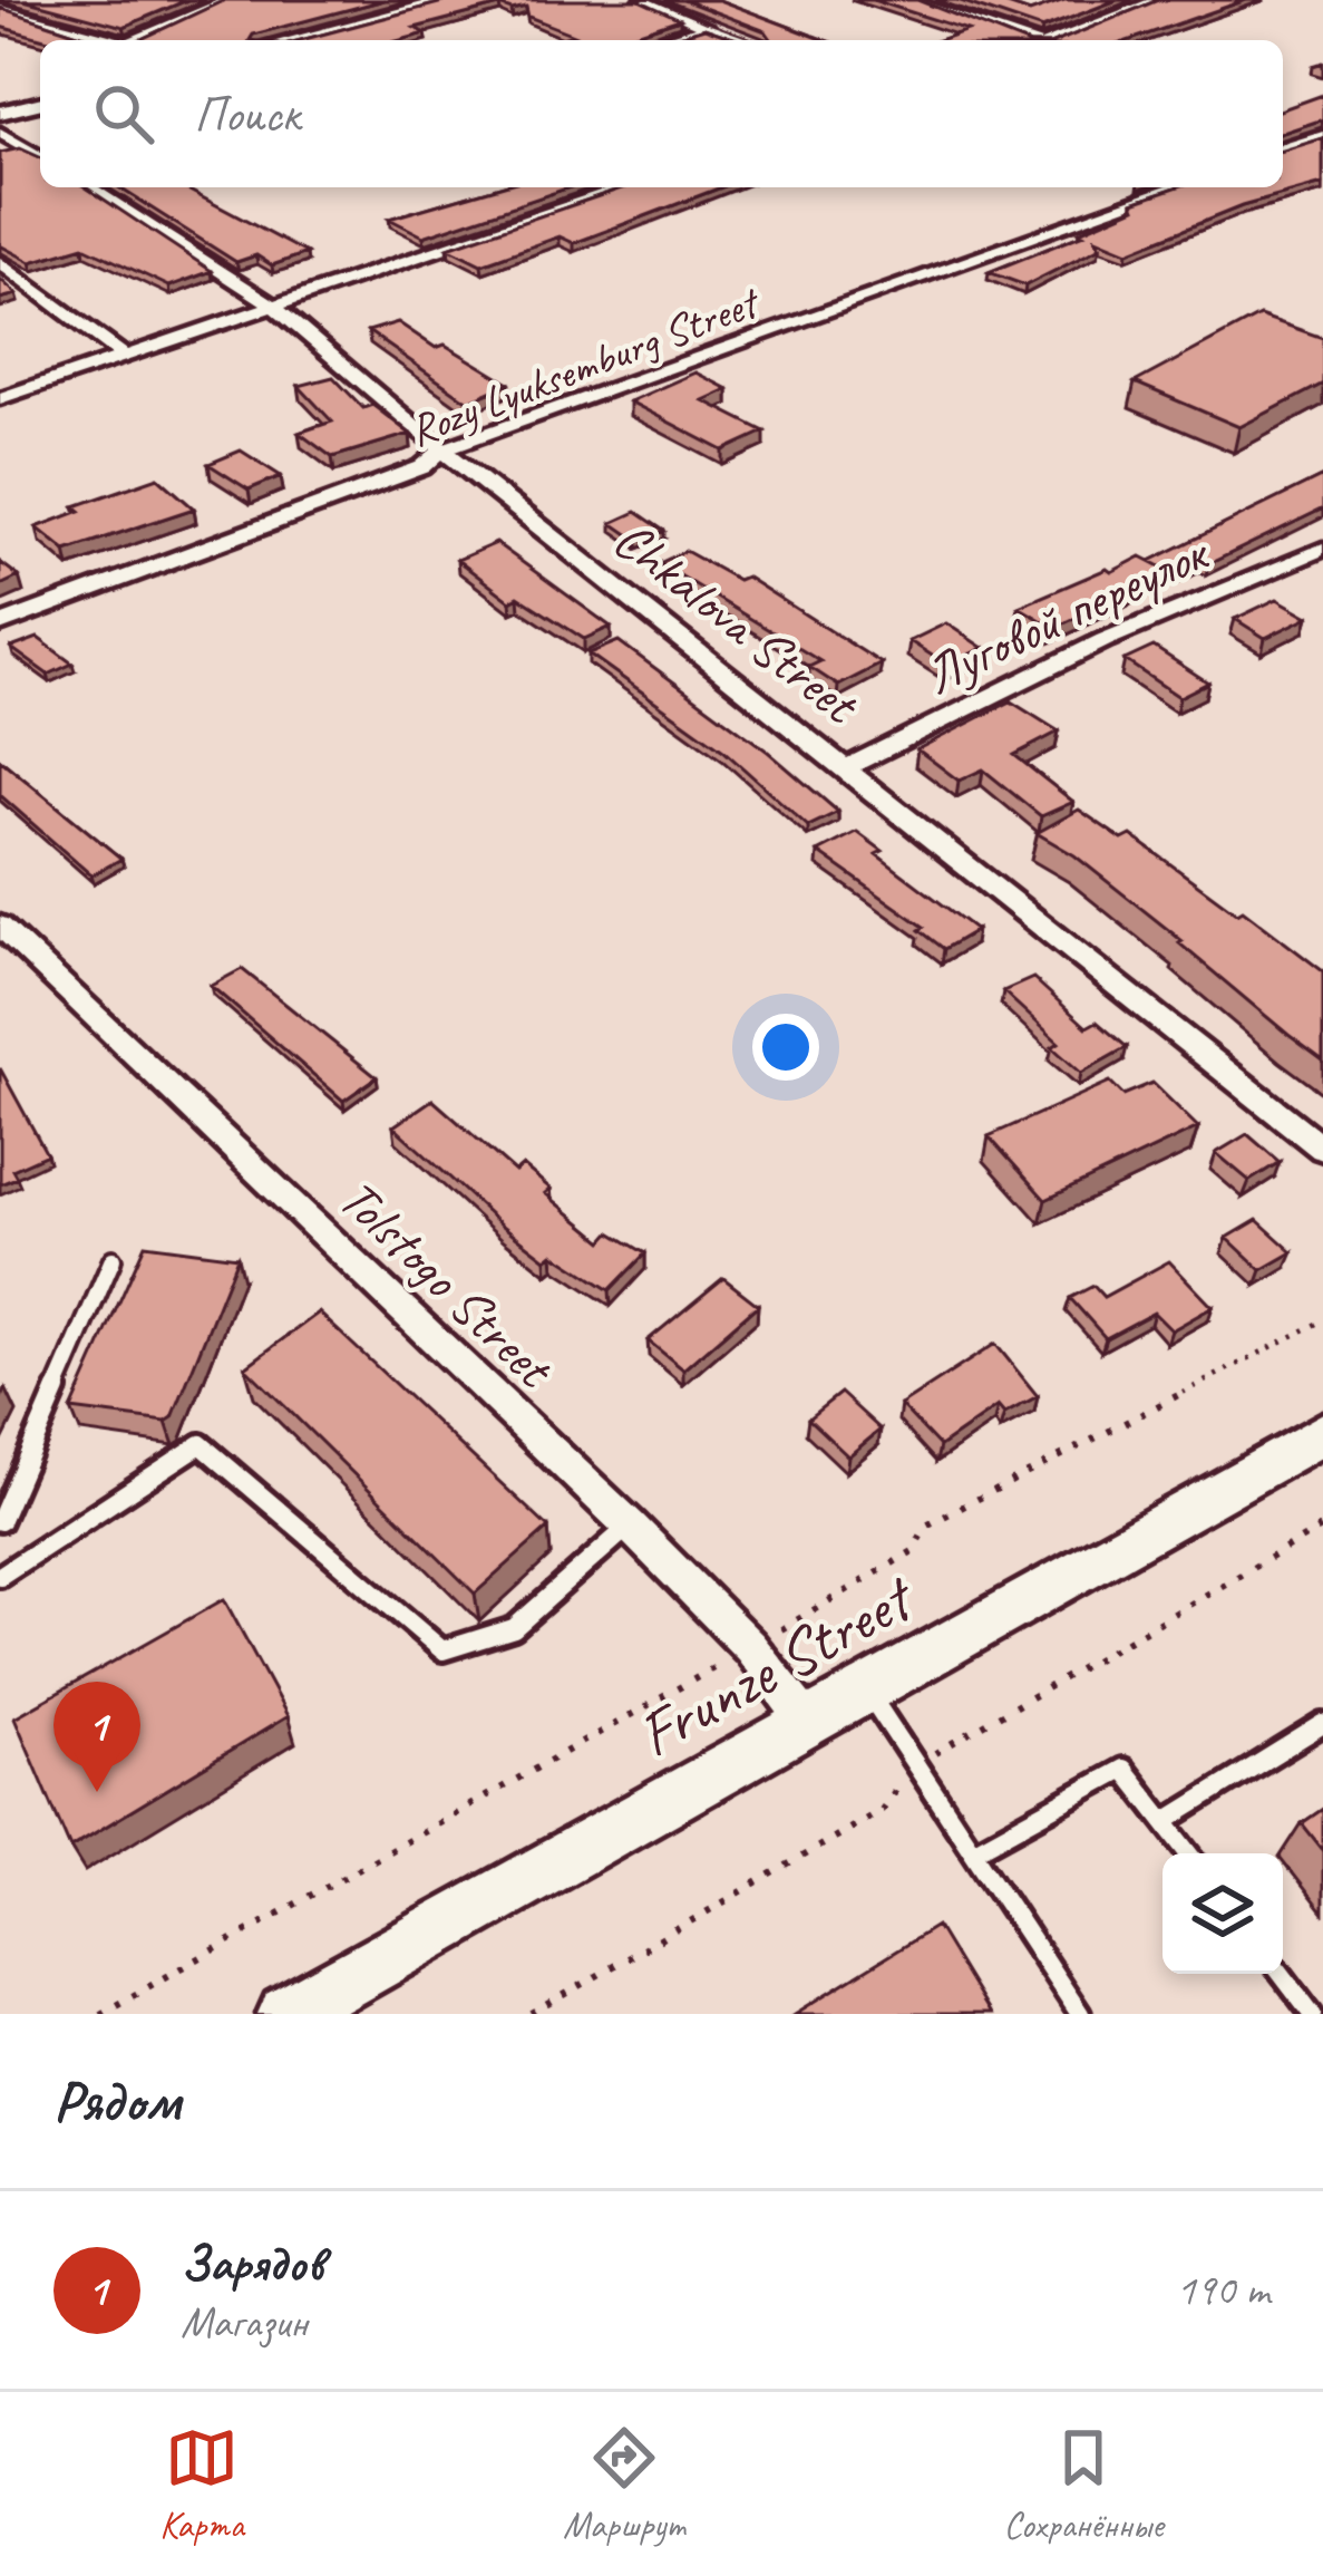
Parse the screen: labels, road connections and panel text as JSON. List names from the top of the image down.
{
  "streets": {
    "main road": ["Frunze Street"],
    "street": [
      "Rozy Lyuksemburg Street",
      "Луговой переулок",
      "Chkalova Street",
      "Tolstogo Street"
    ]
  },
  "crossings": [
    ["Rozy Lyuksemburg Street", "Chkalova Street"],
    ["Луговой переулок", "Chkalova Street"],
    ["Tolstogo Street", "Frunze Street"]
  ],
  "page": {
    "search": "Поиск",
    "pins": "1",
    "heading": "Рядом",
    "list": [
      {
        "mark": "1",
        "name": "Зарядов",
        "note": "Магазин",
        "value": "190 m"
      }
    ],
    "nav": ["Карта", "Маршрут", "Сохранённые"]
  }
}
